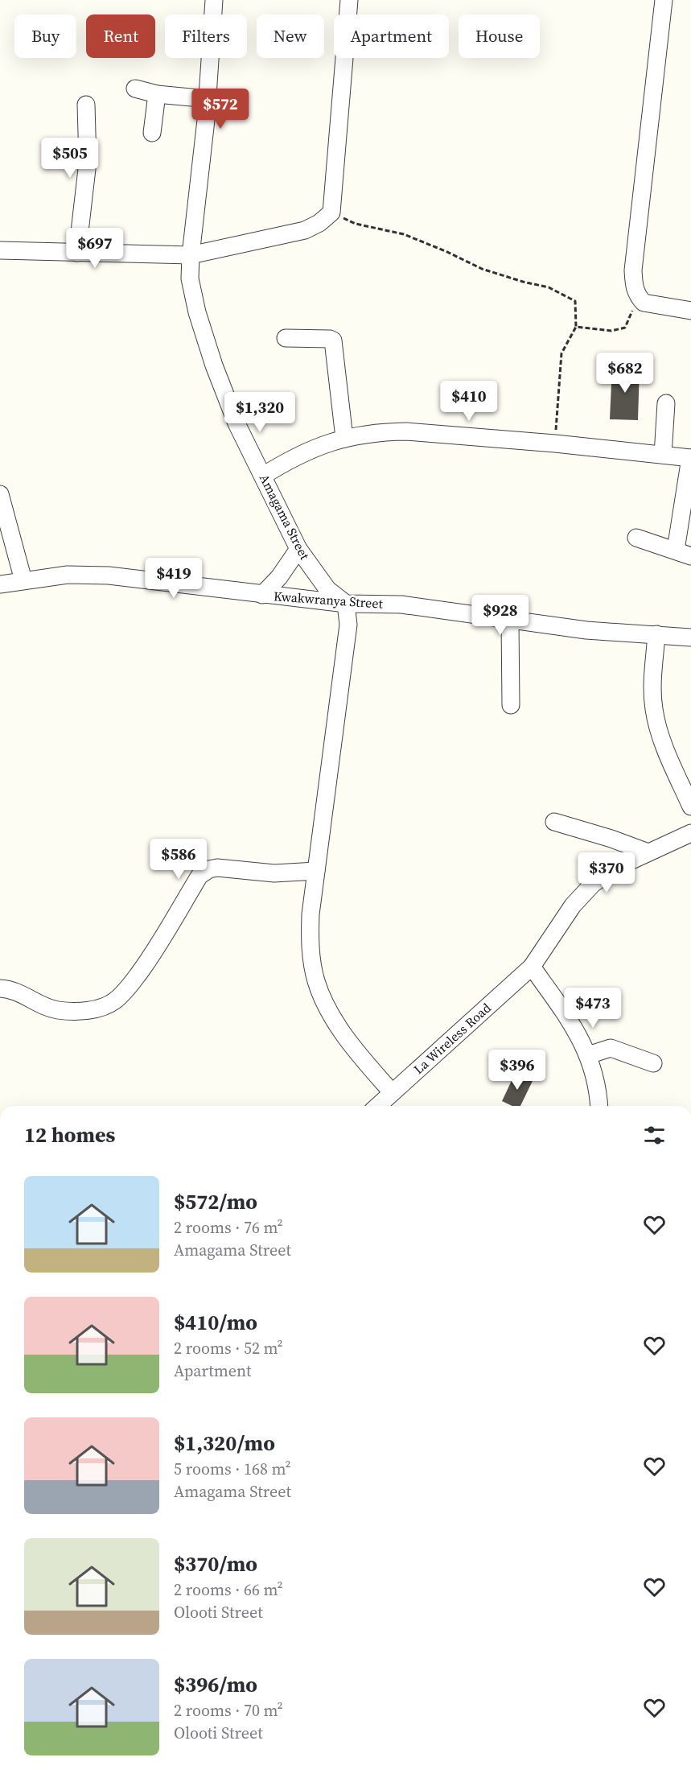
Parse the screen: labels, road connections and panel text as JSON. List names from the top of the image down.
{
  "streets": {
    "street": ["Amagama Street", "Kwakwranya Street", "La Wireless Road"]
  },
  "crossings": [
    ["Amagama Street", "Kwakwranya Street"]
  ],
  "page": {
    "chip": [
      "Buy",
      "Rent",
      "Filters",
      "New",
      "Apartment",
      "House"
    ],
    "price": [
      "$572",
      "$505",
      "$697",
      "$682",
      "$410",
      "$1,320",
      "$419",
      "$928",
      "$586",
      "$370",
      "$473",
      "$396"
    ],
    "heading": "12 homes",
    "list": [
      {
        "name": "$572/mo",
        "note": "2 rooms · 76 m² · Amagama Street"
      },
      {
        "name": "$410/mo",
        "note": "2 rooms · 52 m² · Apartment"
      },
      {
        "name": "$1,320/mo",
        "note": "5 rooms · 168 m² · Amagama Street"
      },
      {
        "name": "$370/mo",
        "note": "2 rooms · 66 m² · Olooti Street"
      },
      {
        "name": "$396/mo",
        "note": "2 rooms · 70 m² · Olooti Street"
      }
    ]
  }
}
